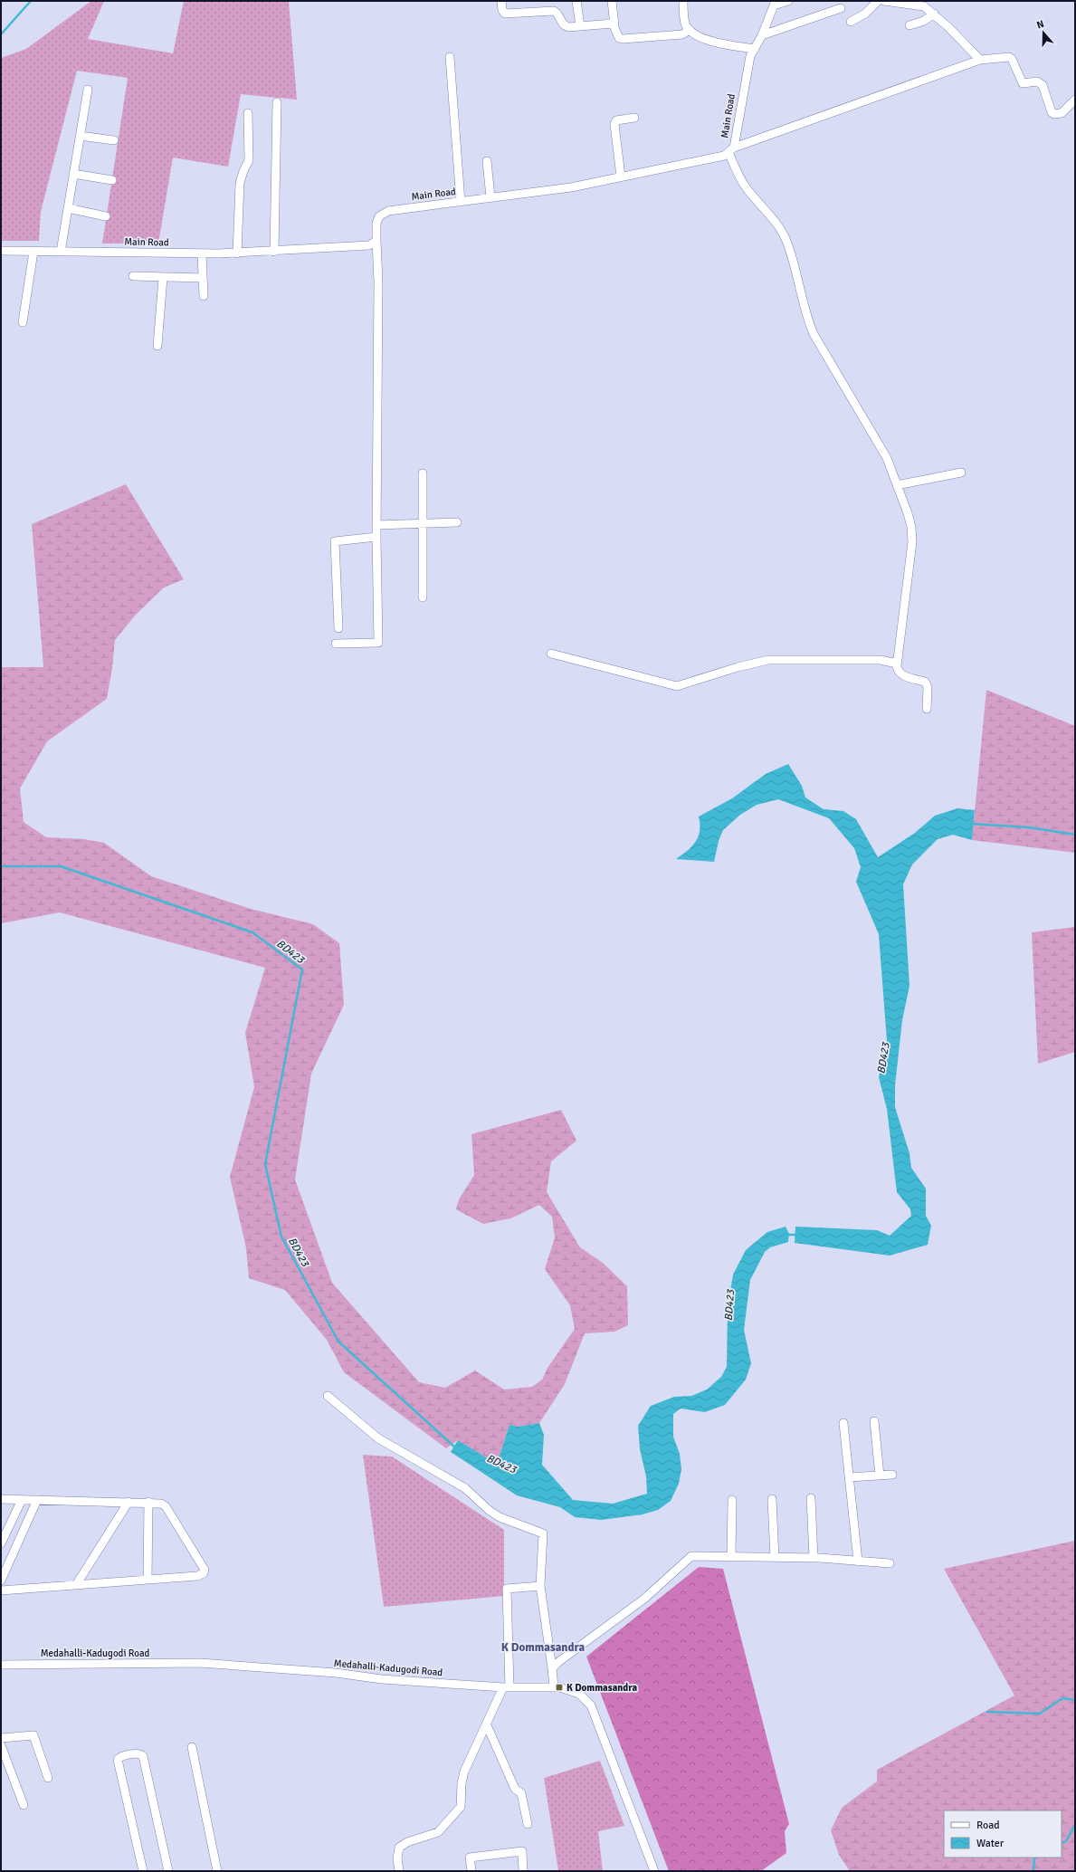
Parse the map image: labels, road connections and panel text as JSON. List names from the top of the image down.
{
  "streets": {
    "street": ["Main Road", "Medahalli-Kadugodi Road"]
  },
  "districts": ["K Dommasandra"],
  "water": ["BD423"],
  "places": {
    "transit": ["K Dommasandra"]
  },
  "legend": ["Road", "Water"],
  "north": "top"
}
